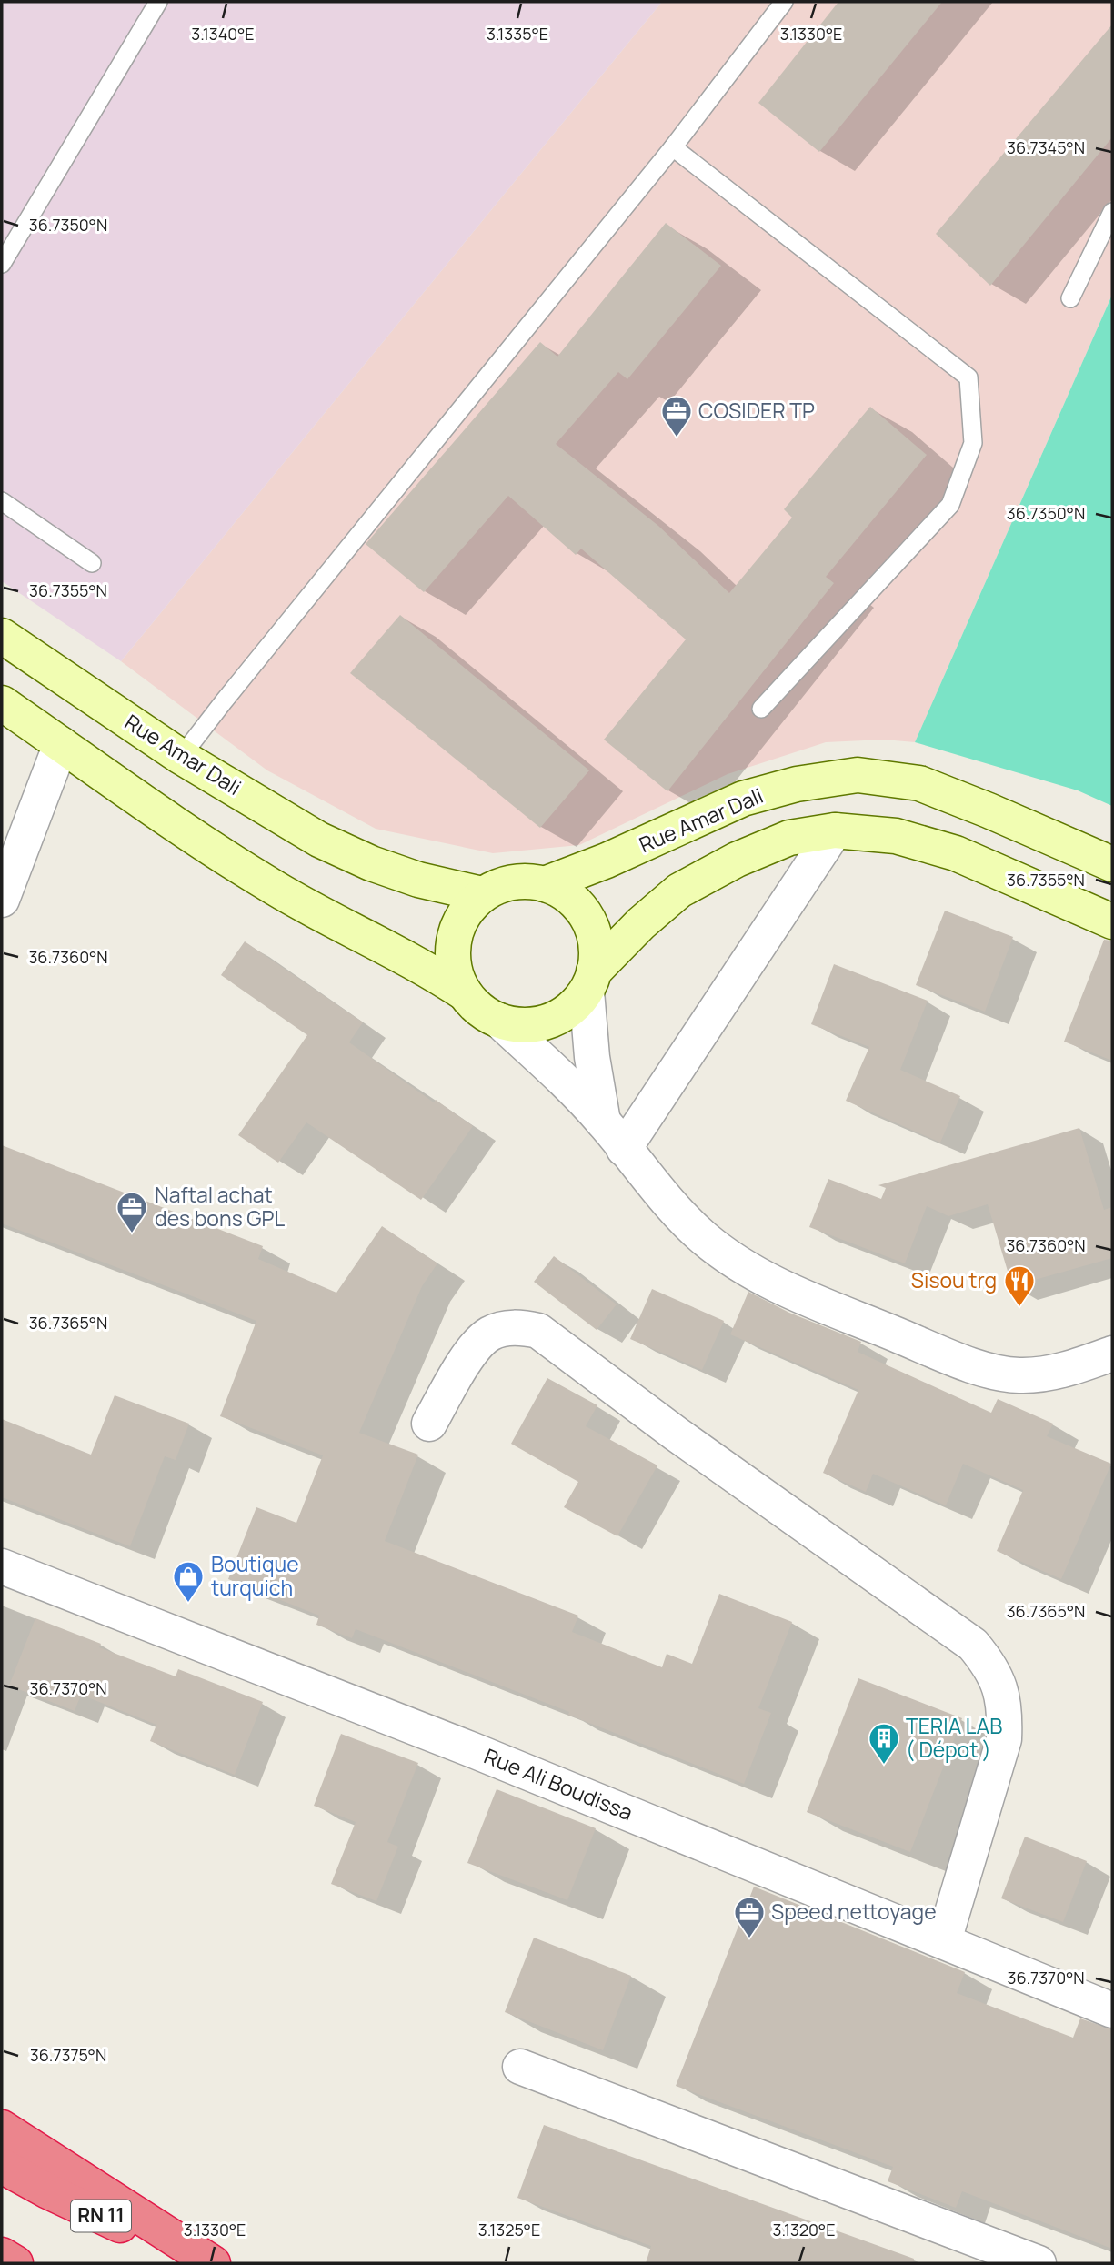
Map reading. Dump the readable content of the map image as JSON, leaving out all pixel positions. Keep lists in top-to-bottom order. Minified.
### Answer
{"streets":{"highway":["RN 11"],"street":["Rue Amar Dali","Rue Ali Boudissa"]},"places":{"office":["COSIDER TP","Naftal achat des bons GPL","Speed nettoyage"],"restaurant":["Sisou trg"],"shop":["Boutique turquich"],"building":["TERIA LAB ( Dépot )"]},"coordinates":["3.1335°E","3.1340°E","3.1330°E","36.7345°N","36.7350°N","36.7355°N","36.7360°N","36.7365°N","36.7370°N","36.7375°N","3.1325°E","3.1320°E"]}
